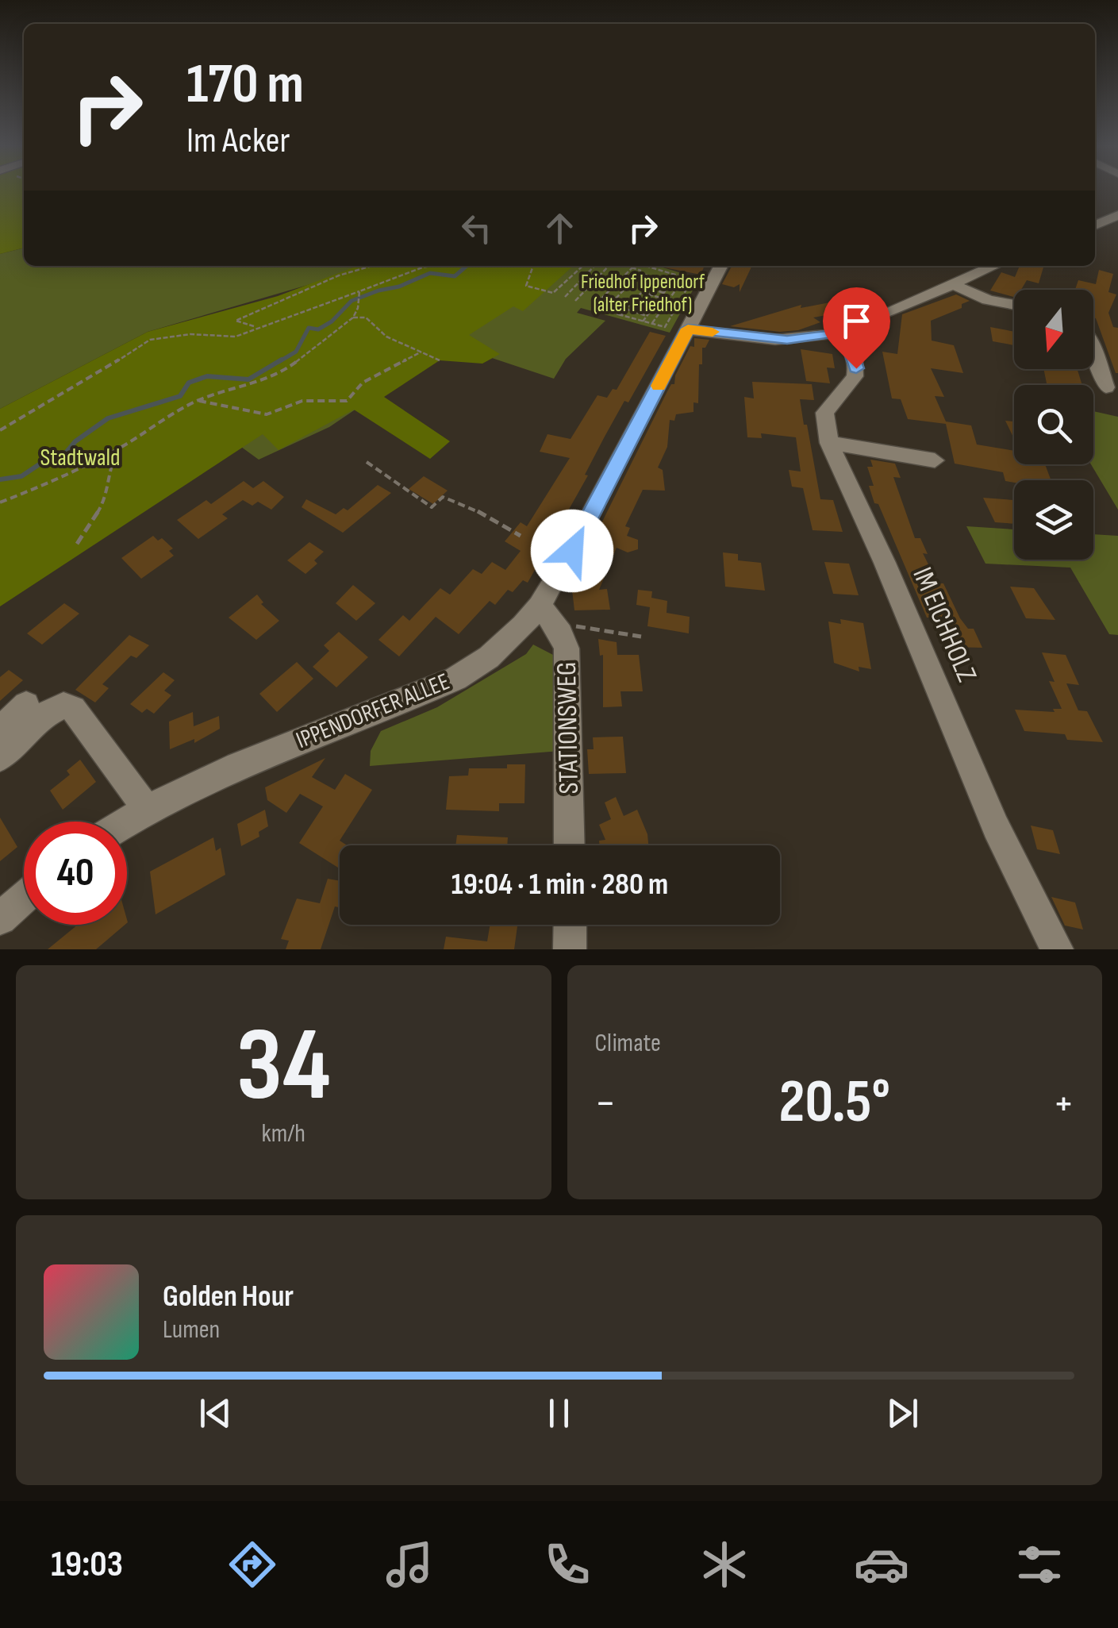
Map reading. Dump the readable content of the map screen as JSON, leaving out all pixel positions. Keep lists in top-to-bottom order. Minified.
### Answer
{"streets":{"street":["IM EICHHOLZ","IPPENDORFER ALLEE","STATIONSWEG"]},"crossings":[["IPPENDORFER ALLEE","STATIONSWEG"]],"parks":["Friedhof Ippendorf (alter Friedhof)","Stadtwald"],"north":"bottom","page":{"turn":["170 m","Im Acker"],"limit":"40","trip":"19:04 · 1 min · 280 m","tile":[["34","km/h"],"Climate"],"heat":["−","20.5°","+"],"song":["Golden Hour","Lumen"],"tabs":"19:03"}}
